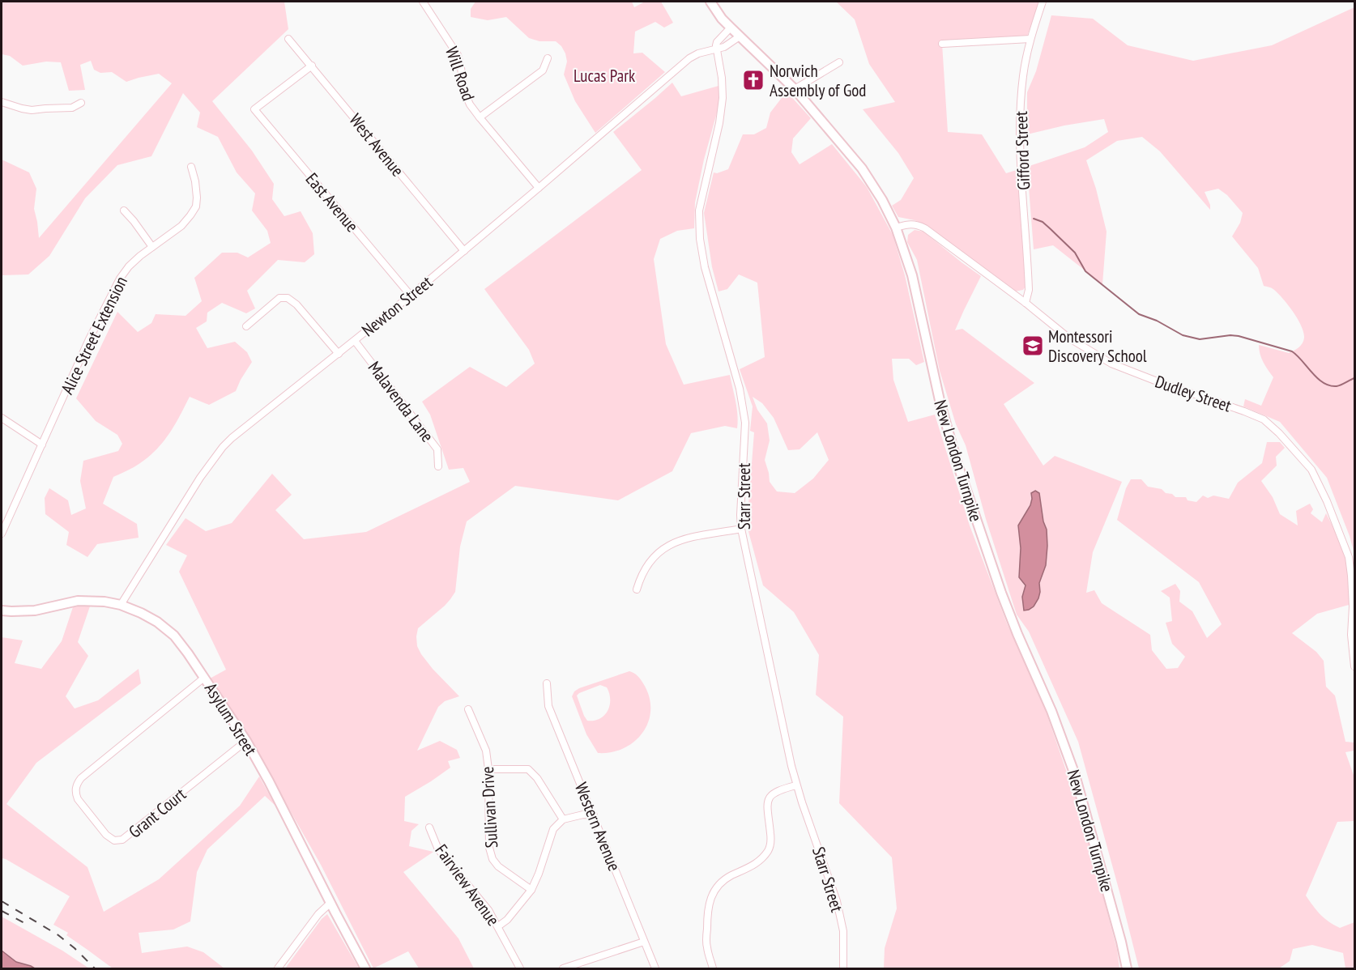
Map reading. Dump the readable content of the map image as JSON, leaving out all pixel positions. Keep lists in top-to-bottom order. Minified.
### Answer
{"streets":{"main road":["New London Turnpike","Asylum Street"],"street":["Will Road","West Avenue","Gifford Street","East Avenue","Newton Street","Alice Street Extension","Dudley Street","Malavenda Lane","Starr Street","Sullivan Drive","Grant Court","Western Avenue","Fairview Avenue"]},"crossings":[["Will Road","Newton Street"],["West Avenue","East Avenue"],["West Avenue","Newton Street"],["Gifford Street","Dudley Street"],["East Avenue","Newton Street"],["Newton Street","Malavenda Lane"],["Newton Street","Starr Street"],["Newton Street","Asylum Street"],["Dudley Street","New London Turnpike"],["Asylum Street","Grant Court"]],"parks":["Lucas Park"],"places":{"church":["Norwich Assembly of God"],"school or university":["Montessori Discovery School"]}}
